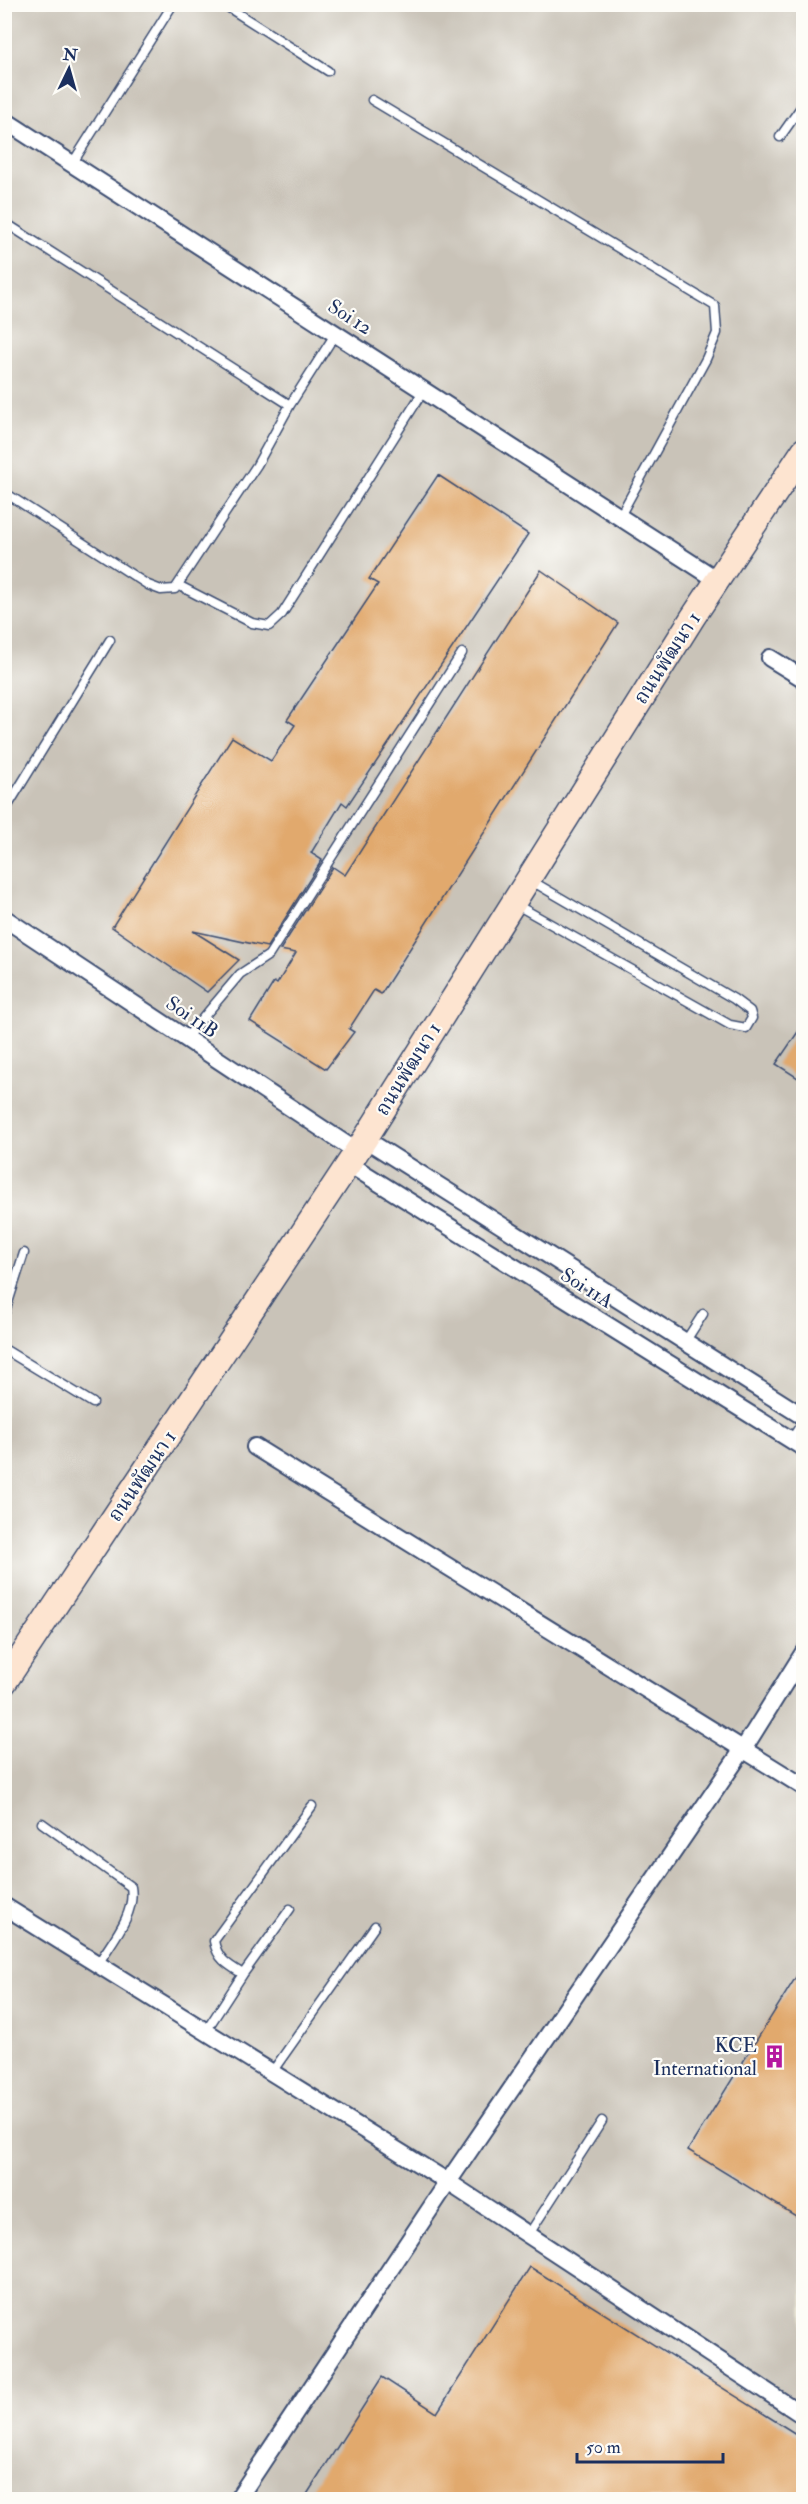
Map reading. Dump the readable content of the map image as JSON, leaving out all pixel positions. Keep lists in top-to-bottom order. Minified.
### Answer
{"streets":{"main road":["ถนนพัฒนา 1"],"street":["Soi 12","Soi 11B","Soi 11A"]},"crossings":[["Soi 12","ถนนพัฒนา 1"],["ถนนพัฒนา 1","Soi 11B"],["ถนนพัฒนา 1","Soi 11A"],["Soi 11B","Soi 11A"]],"places":{"building":["KCE International"]},"scale_bar":"50 m","north":"top"}
